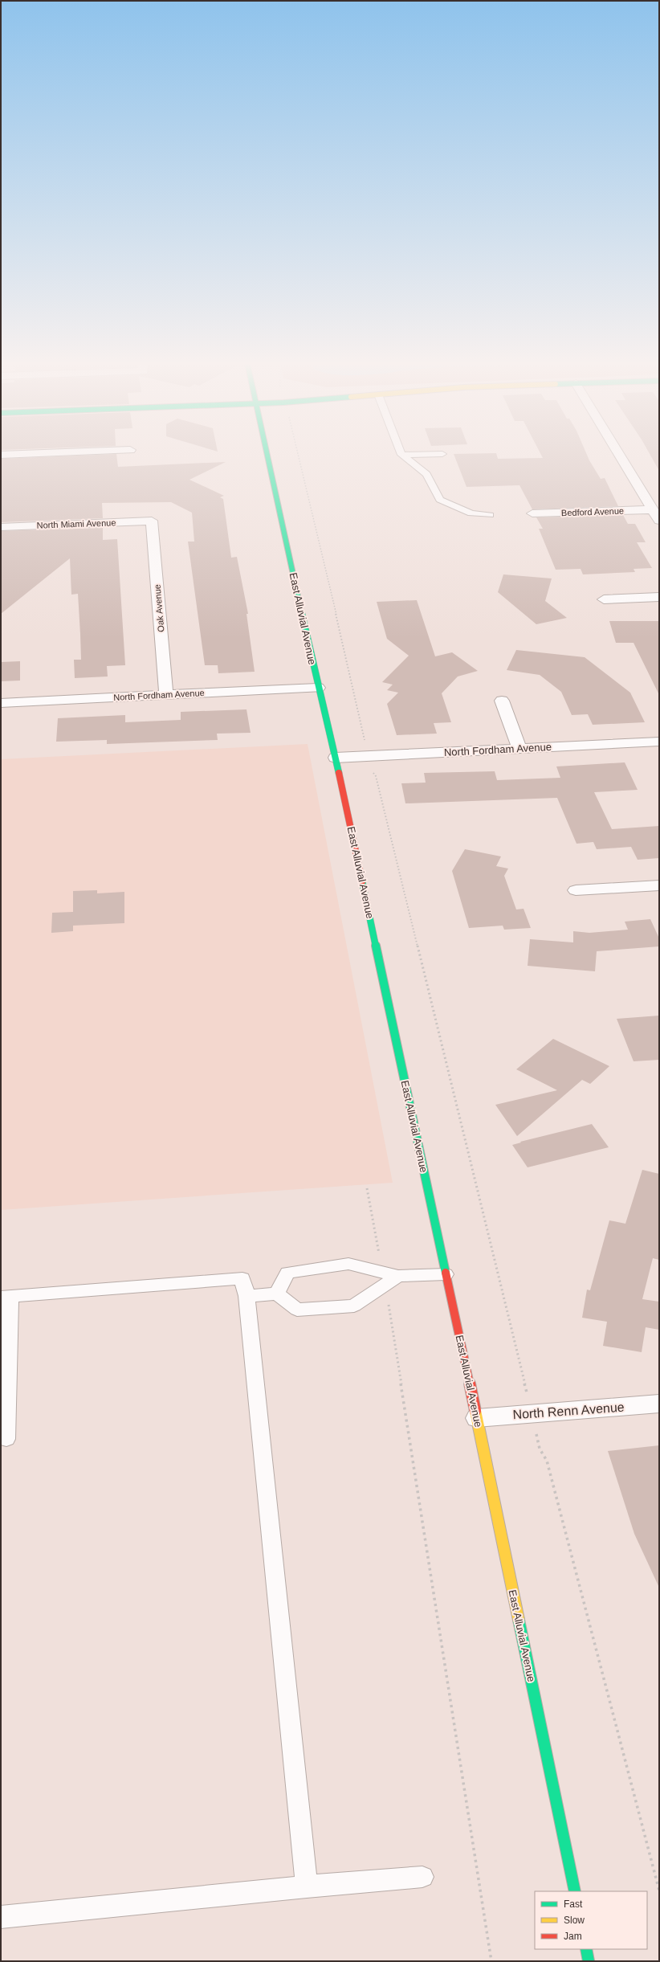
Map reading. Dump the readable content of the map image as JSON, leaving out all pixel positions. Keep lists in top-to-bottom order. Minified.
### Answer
{"streets":{"street":["Bedford Avenue","North Miami Avenue","Oak Avenue","East Alluvial Avenue","North Fordham Avenue","North Renn Avenue"]},"crossings":[["North Miami Avenue","Oak Avenue"],["Oak Avenue","North Fordham Avenue"],["East Alluvial Avenue","North Fordham Avenue"],["East Alluvial Avenue","North Renn Avenue"]],"legend":["Fast","Slow","Jam"]}
